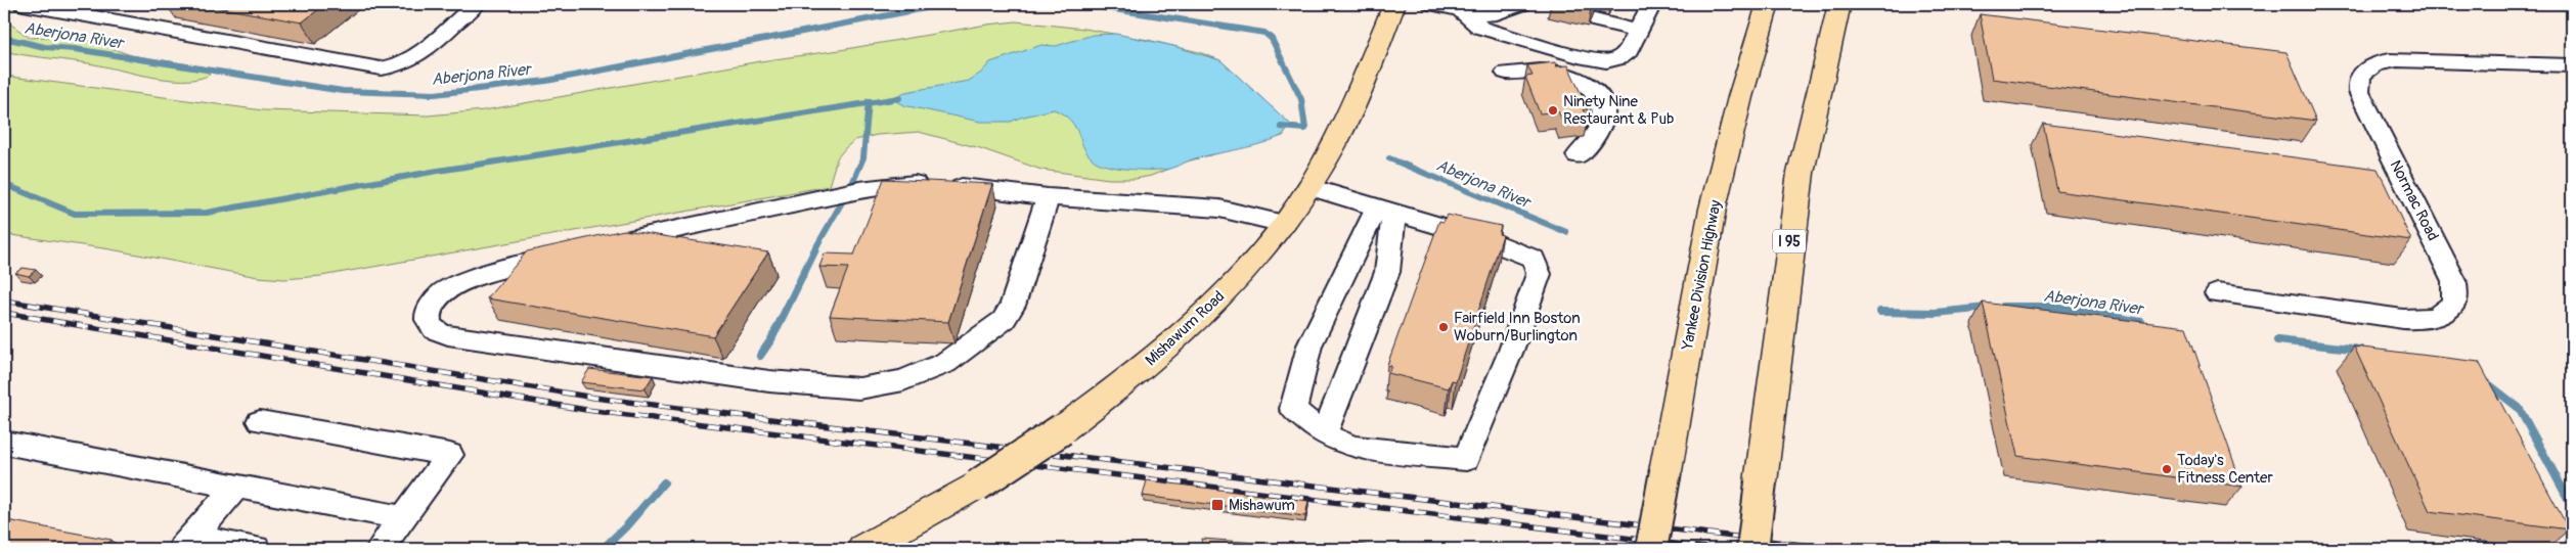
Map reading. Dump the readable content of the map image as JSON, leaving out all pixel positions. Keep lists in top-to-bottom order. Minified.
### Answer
{"streets":{"main road":["I 95","Yankee Division Highway","Mishawum Road"],"street":["Normac Road"]},"water":["Aberjona River"],"places":{"other":["Ninety Nine Restaurant & Pub","Fairfield Inn Boston Woburn/Burlington","Today's Fitness Center"],"transit":["Mishawum"]}}
